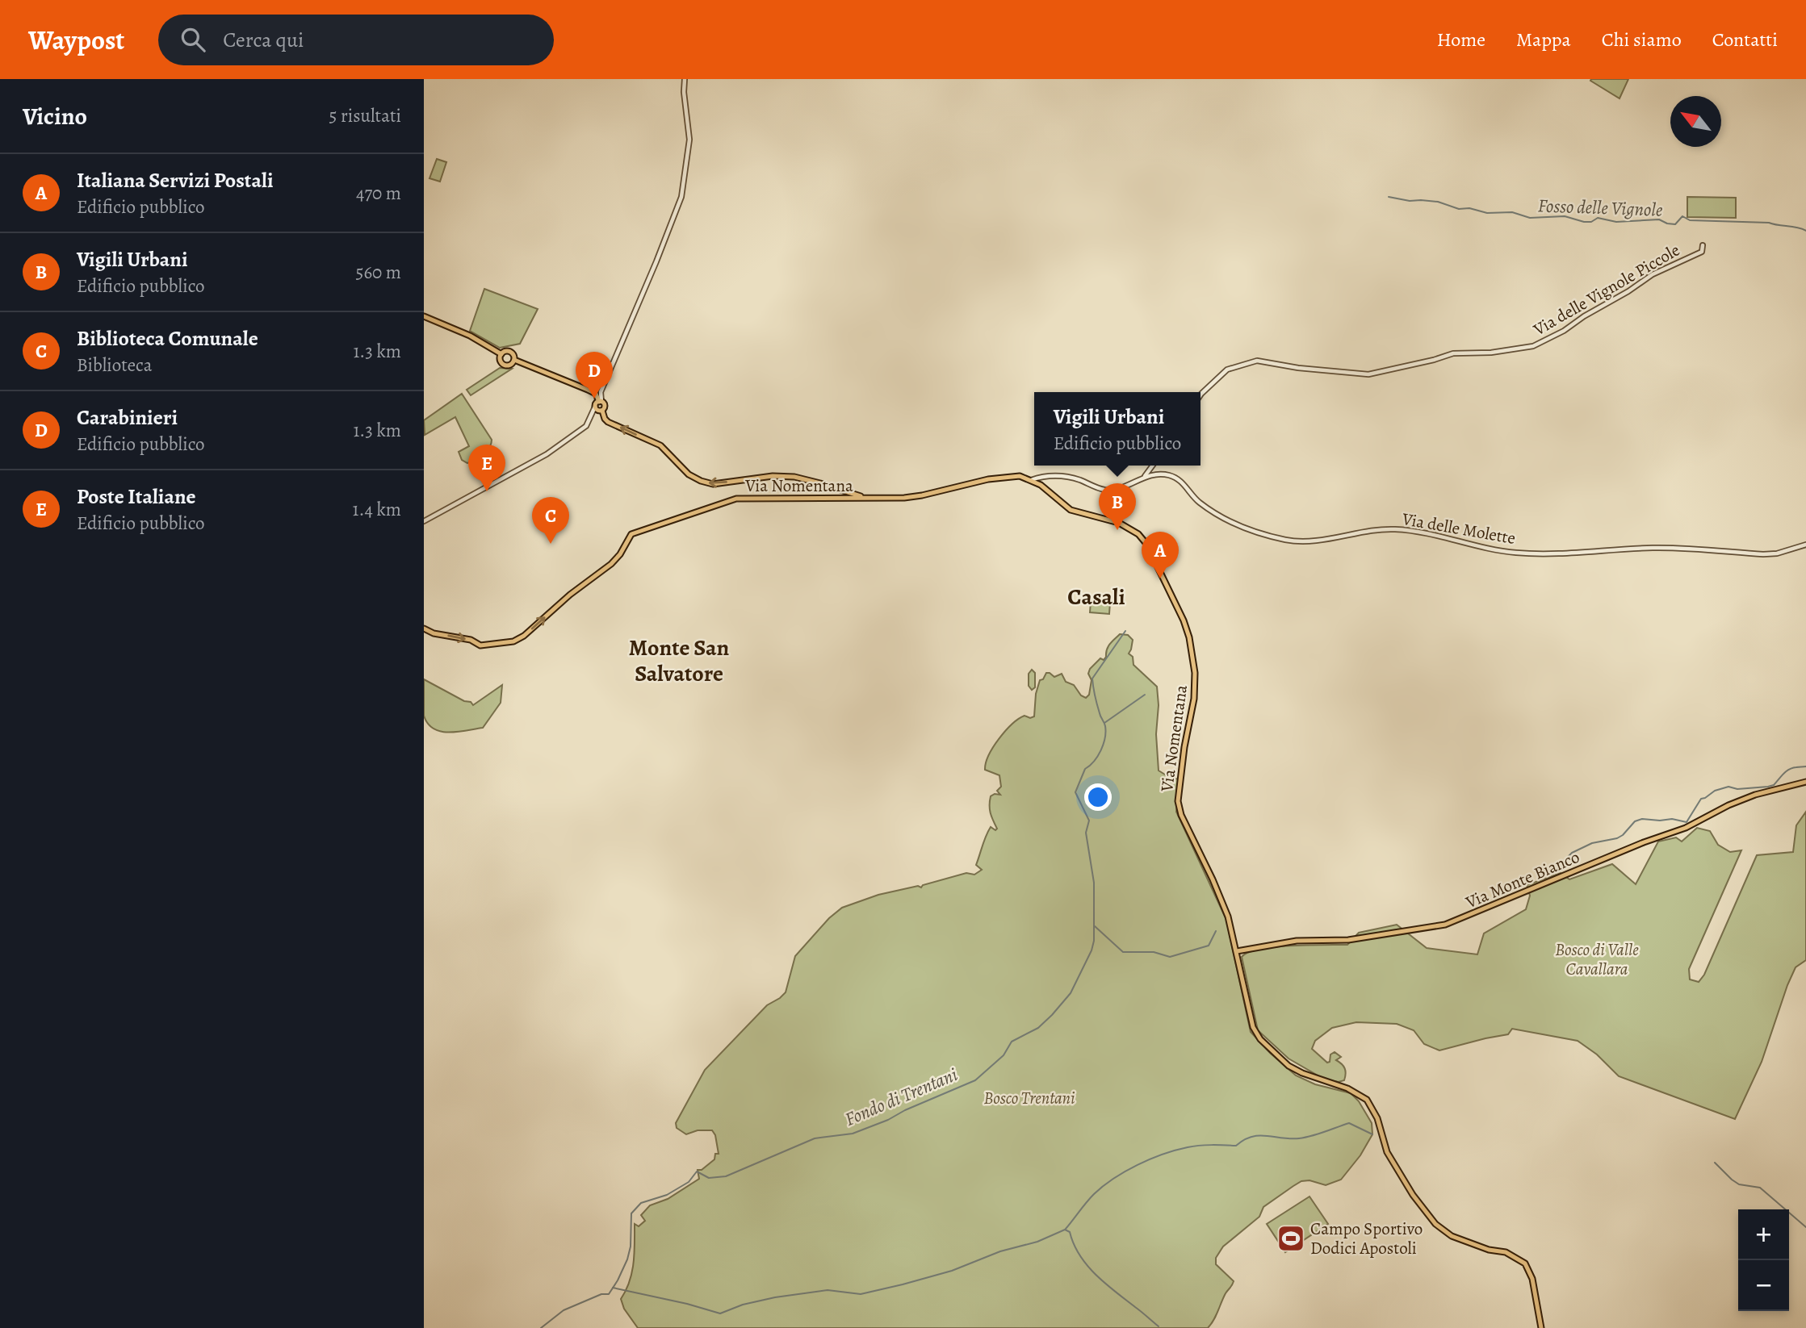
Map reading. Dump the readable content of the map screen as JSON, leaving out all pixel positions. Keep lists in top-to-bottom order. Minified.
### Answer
{"streets":{"main road":["Via Nomentana","Via Monte Bianco"],"street":["Via delle Vignole Piccole","Via delle Molette"]},"crossings":[["Via Nomentana","Via delle Molette"],["Via Nomentana","Via Monte Bianco"]],"districts":["Casali","Monte San Salvatore"],"water":["Fosso delle Vignole","Fondo di Trentani"],"parks":["Bosco di Valle Cavallara","Bosco Trentani"],"places":{"sports":["Campo Sportivo Dodici Apostoli"]},"north":"top left","page":{"header":"Waypost","search":"Cerca qui","nav":["Home","Mappa","Chi siamo","Contatti"],"heading":["Vicino","5 risultati"],"list":[{"mark":"A","name":"Italiana Servizi Postali","note":"Edificio pubblico","value":"470 m"},{"mark":"B","name":"Vigili Urbani","note":"Edificio pubblico","value":"560 m"},{"mark":"C","name":"Biblioteca Comunale","note":"Biblioteca","value":"1.3 km"},{"mark":"D","name":"Carabinieri","note":"Edificio pubblico","value":"1.3 km"},{"mark":"E","name":"Poste Italiane","note":"Edificio pubblico","value":"1.4 km"}],"pins":["D","E","B","C","A"],"popup":["Vigili Urbani","Edificio pubblico"],"map_buttons":["+","−"]}}
